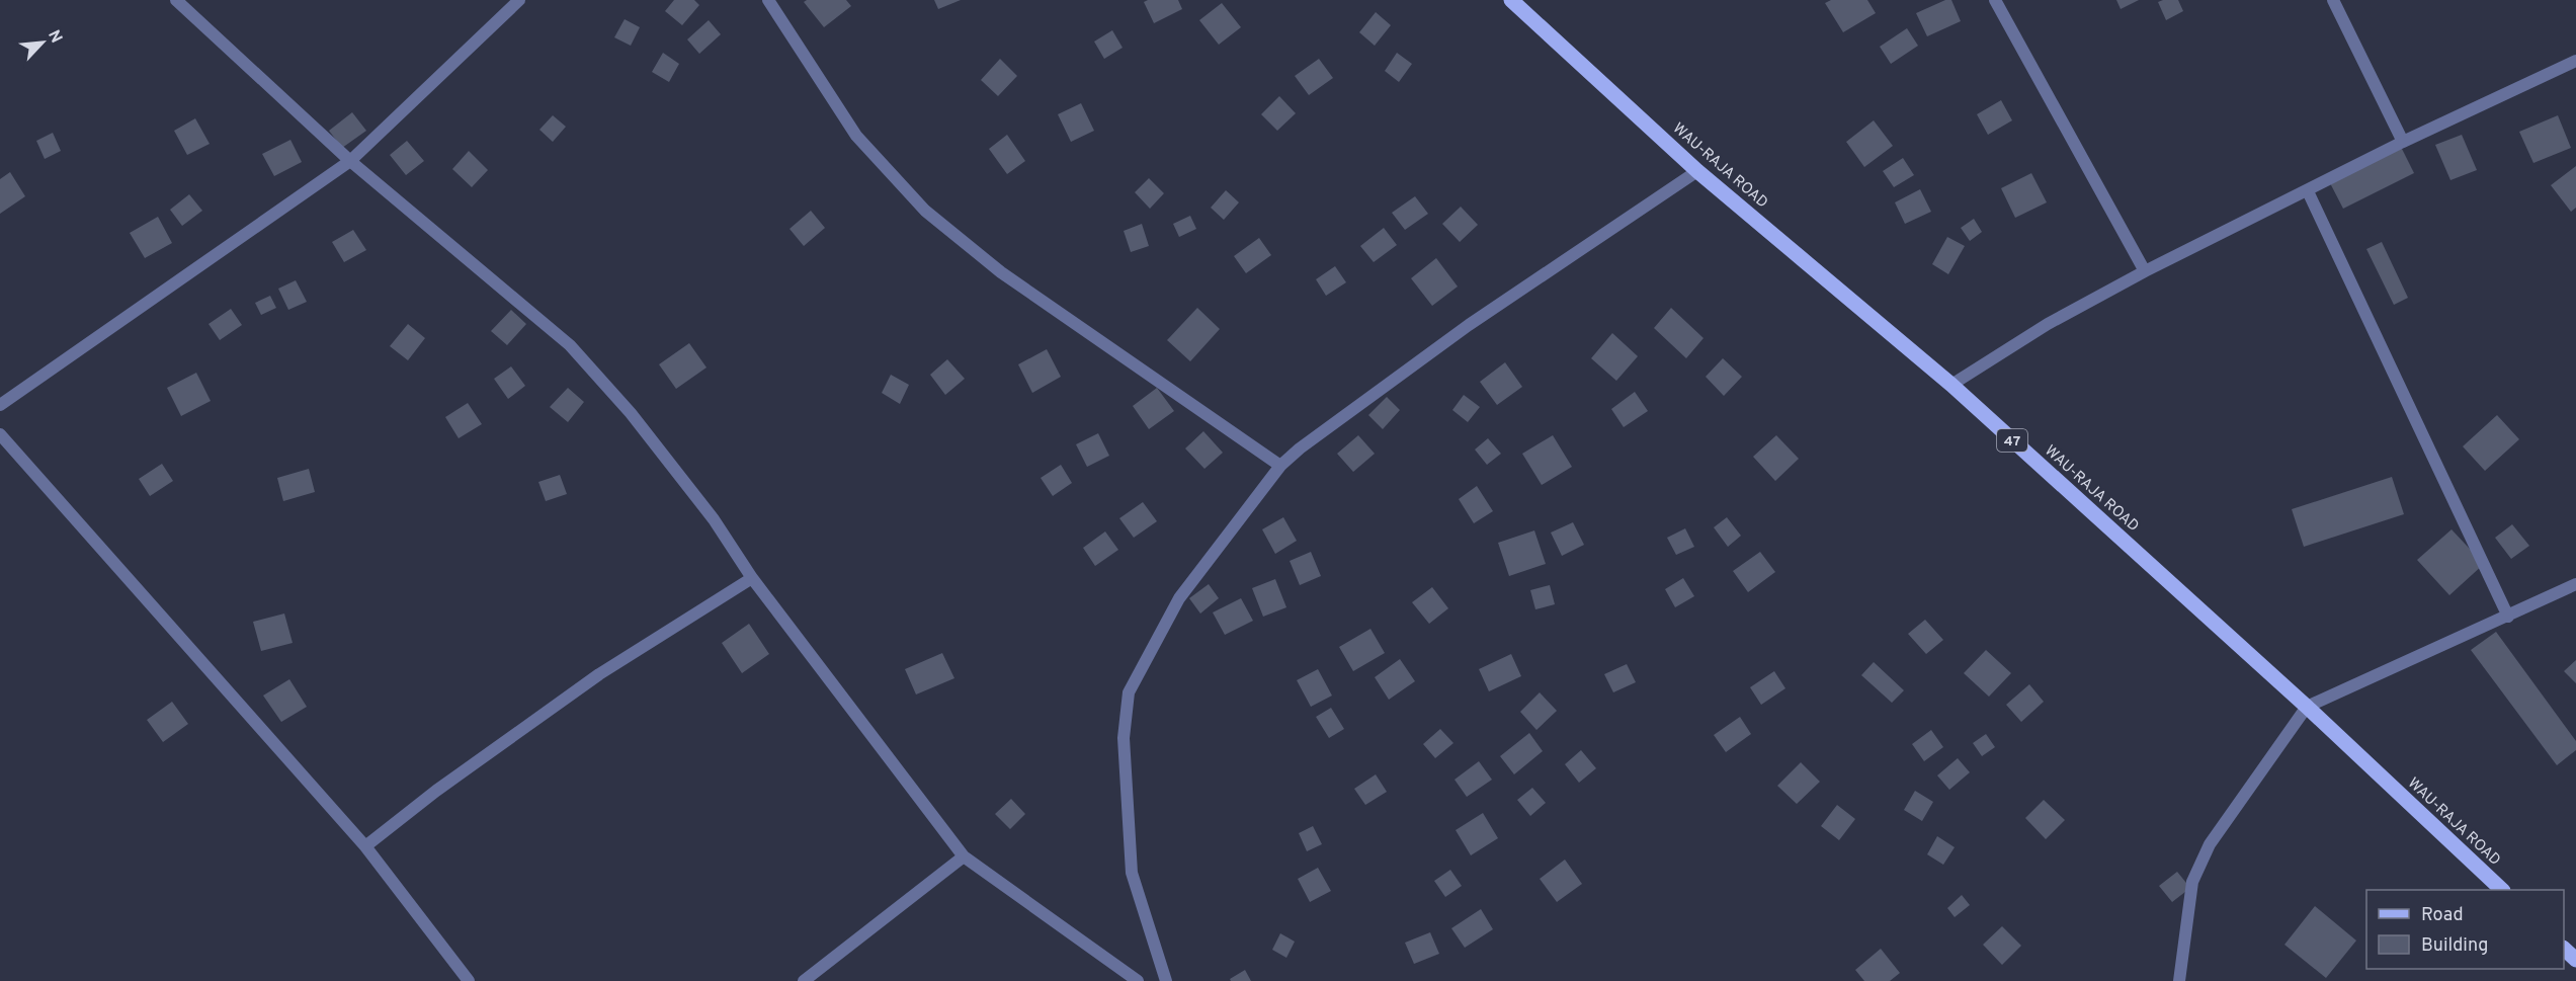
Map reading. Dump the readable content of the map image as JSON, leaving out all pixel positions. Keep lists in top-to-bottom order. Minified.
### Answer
{"streets":{"main road":["WAU-RAJA ROAD","47"]},"legend":["Road","Building"],"north":"top right"}
